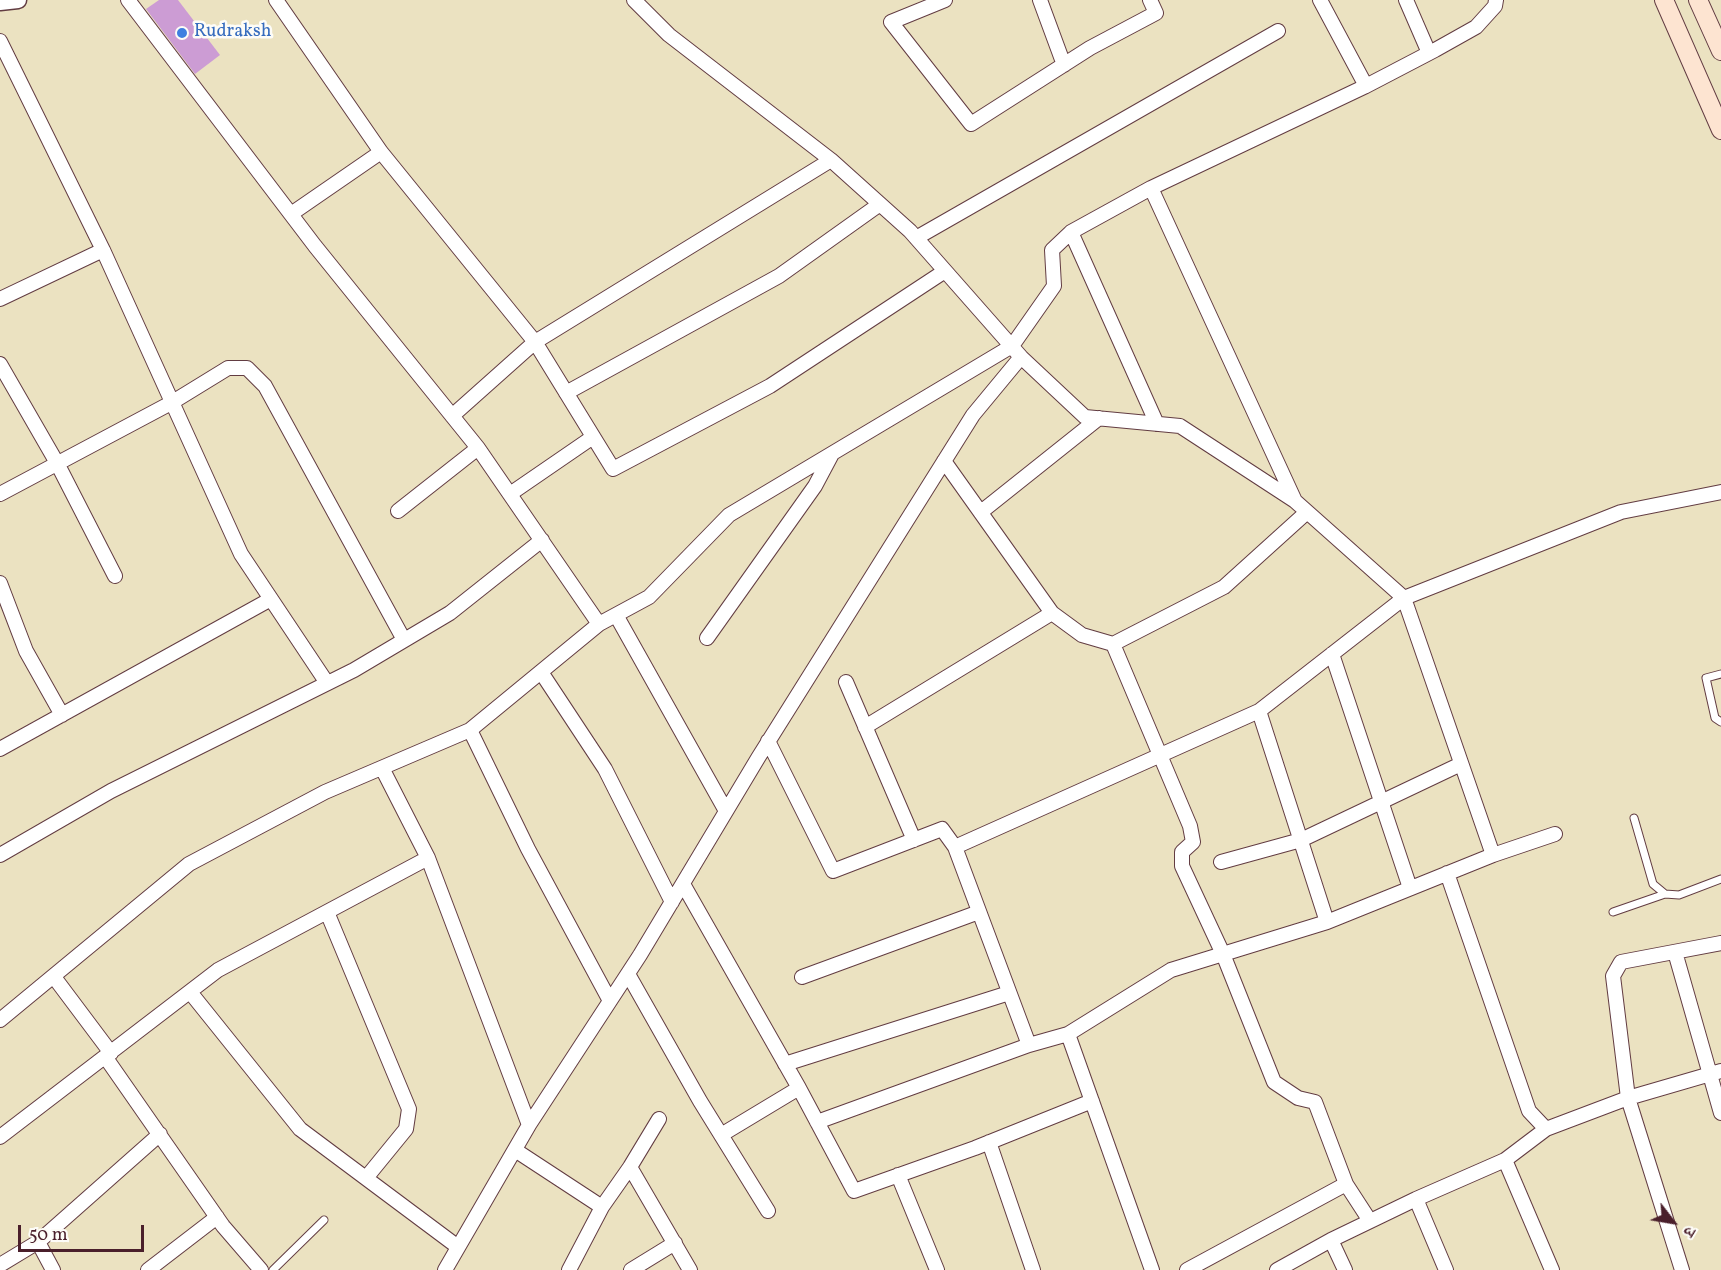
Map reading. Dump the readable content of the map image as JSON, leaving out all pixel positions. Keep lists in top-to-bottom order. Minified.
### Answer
{"places":["Rudraksh"],"scale_bar":"50 m","north":"bottom right"}
